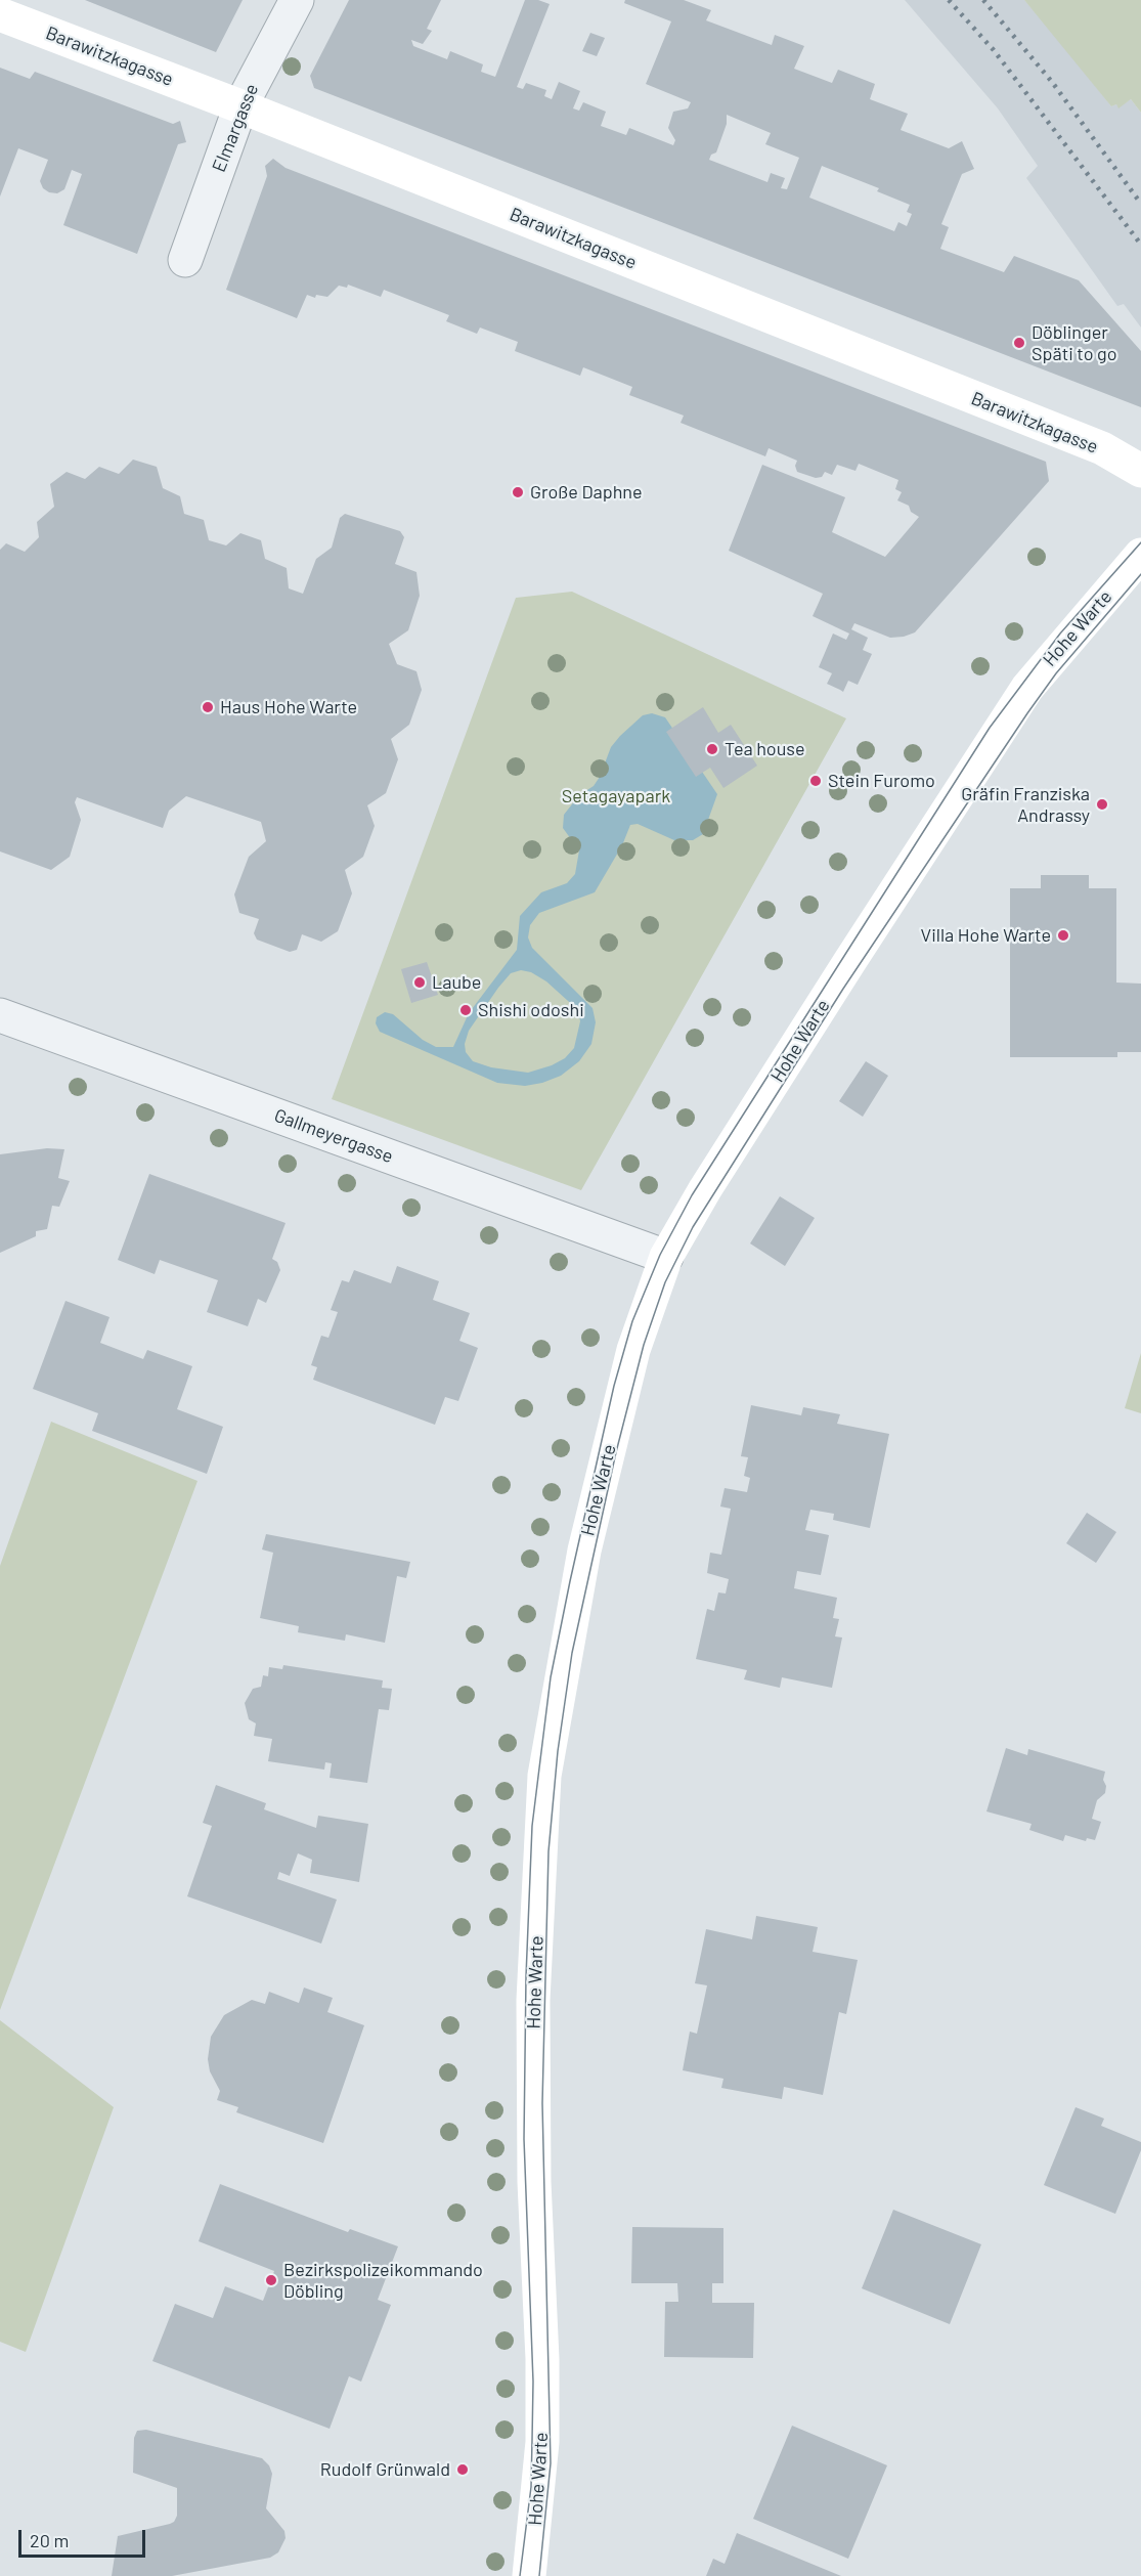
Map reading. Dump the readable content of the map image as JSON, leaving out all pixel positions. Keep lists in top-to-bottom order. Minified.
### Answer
{"streets":{"street":["Barawitzkagasse","Elmargasse","Hohe Warte","Gallmeyergasse"]},"crossings":[["Barawitzkagasse","Elmargasse"],["Hohe Warte","Gallmeyergasse"]],"parks":["Setagayapark"],"places":["Döblinger Späti to go","Große Daphne","Haus Hohe Warte","Tea house","Stein Furomo","Gräfin Franziska Andrassy","Villa Hohe Warte","Laube","Shishi odoshi","Bezirkspolizeikommando Döbling","Rudolf Grünwald"],"scale_bar":"20 m"}
